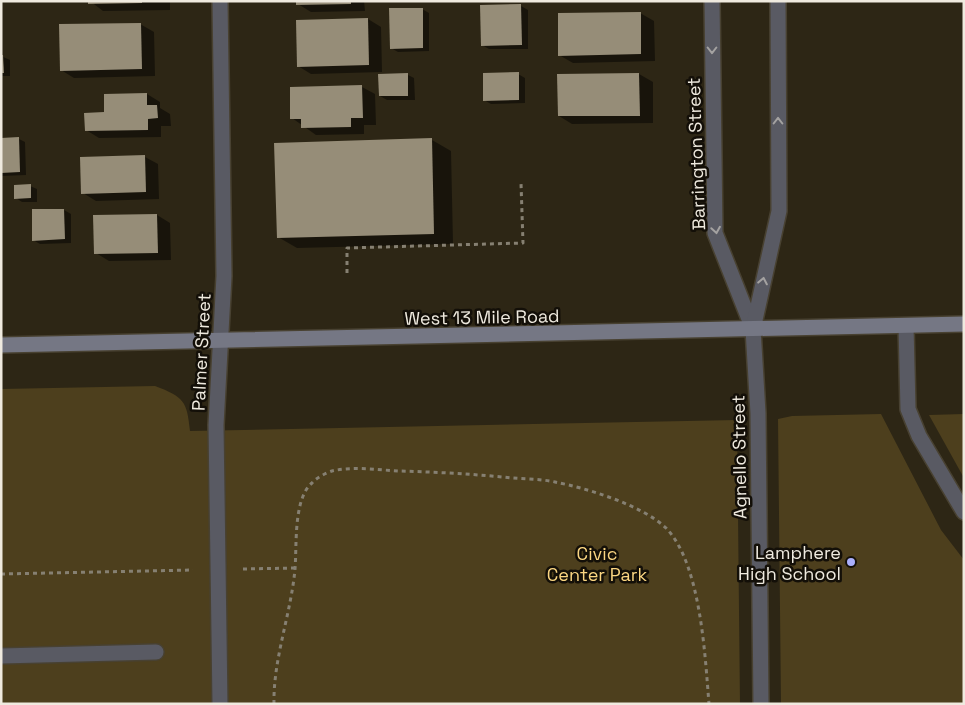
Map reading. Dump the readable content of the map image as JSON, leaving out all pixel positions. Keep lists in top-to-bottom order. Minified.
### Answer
{"streets":{"main road":["West 13 Mile Road"],"street":["Barrington Street","Palmer Street","Agnello Street"]},"crossings":[["Barrington Street","West 13 Mile Road"],["Barrington Street","Agnello Street"],["West 13 Mile Road","Palmer Street"],["West 13 Mile Road","Agnello Street"]],"parks":["Civic Center Park"],"places":["Lamphere High School"]}
